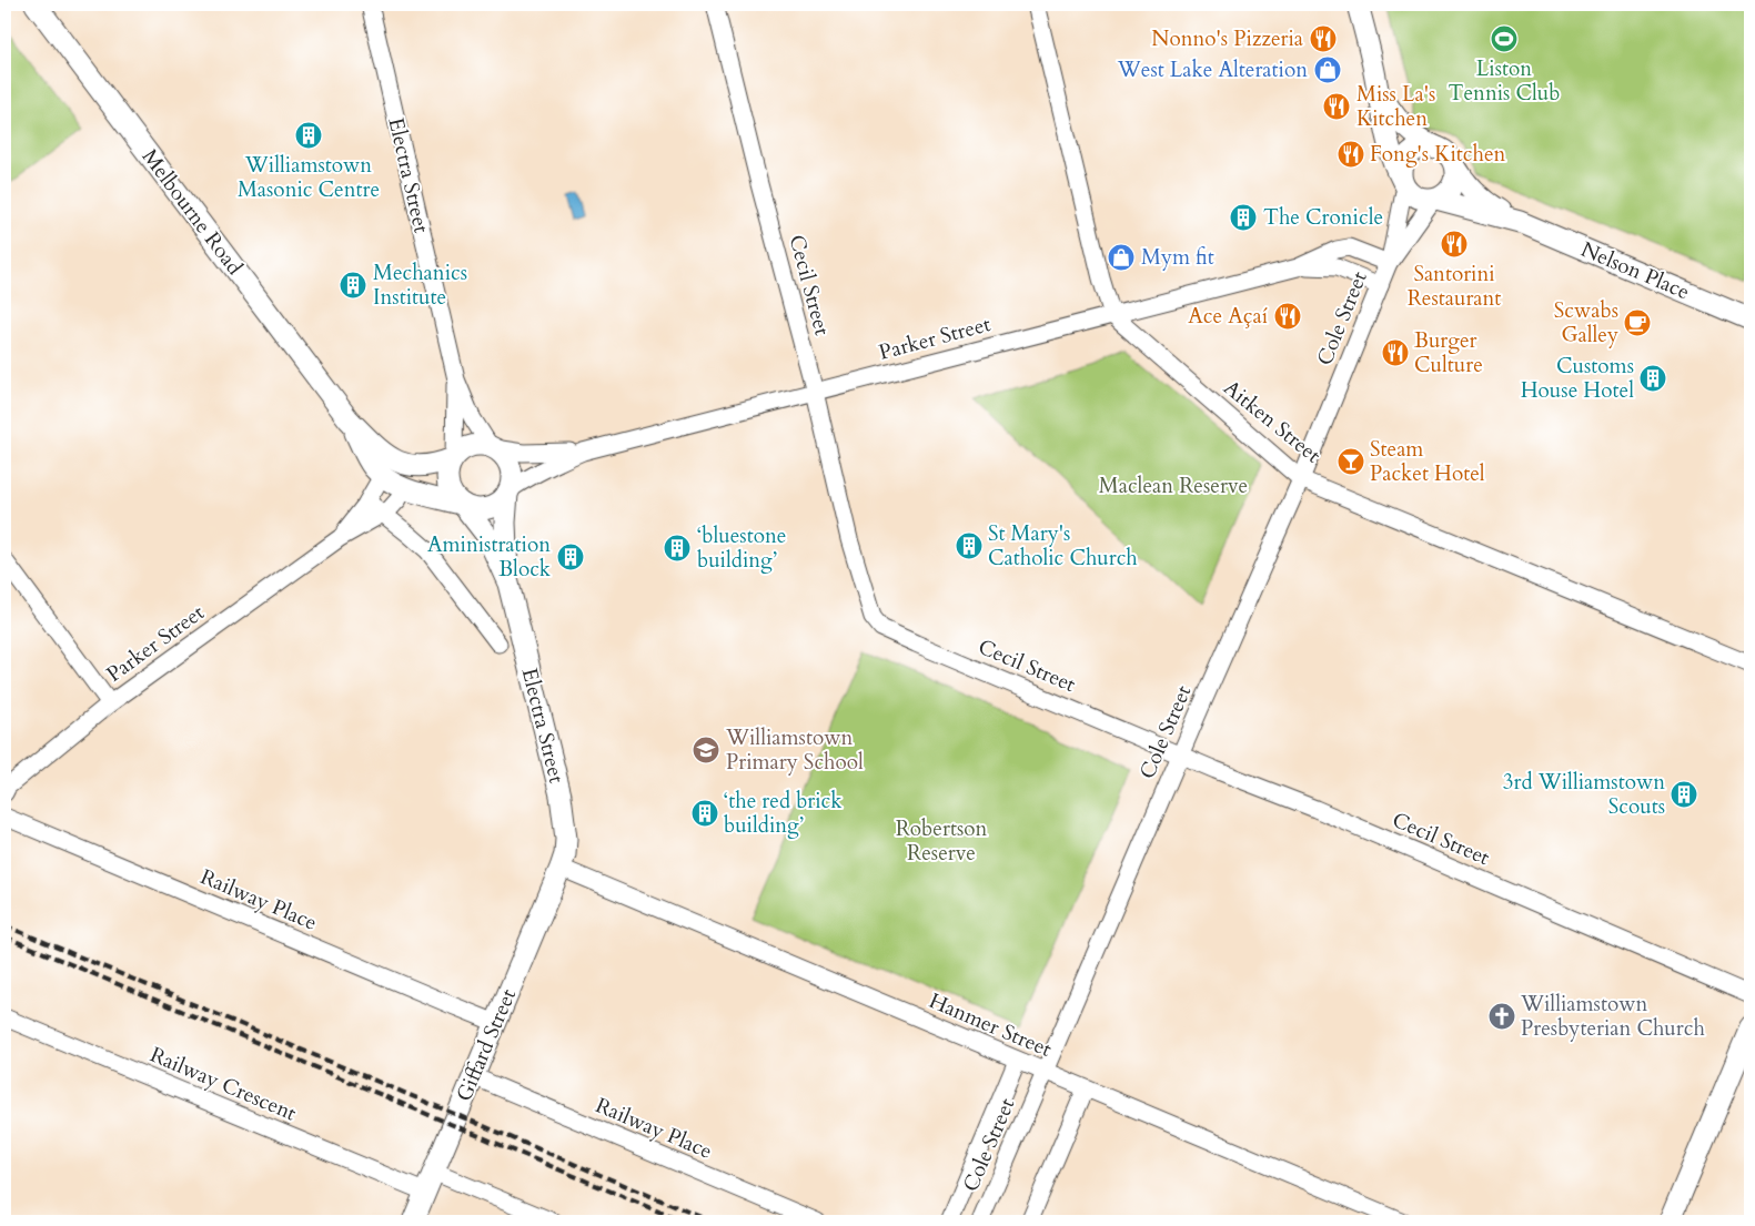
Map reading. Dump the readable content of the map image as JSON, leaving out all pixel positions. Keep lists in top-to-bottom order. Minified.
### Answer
{"streets":{"street":["Electra Street","Melbourne Road","Nelson Place","Cecil Street","Cole Street","Parker Street","Aitken Street","Railway Place","Hanmer Street","Giffard Street","Railway Crescent"]},"crossings":[["Electra Street","Melbourne Road"],["Electra Street","Parker Street"],["Electra Street","Hanmer Street"],["Electra Street","Giffard Street"],["Melbourne Road","Parker Street"],["Nelson Place","Cole Street"],["Cecil Street","Cole Street"],["Cecil Street","Parker Street"],["Cole Street","Parker Street"],["Cole Street","Aitken Street"],["Cole Street","Hanmer Street"],["Parker Street","Aitken Street"],["Railway Place","Giffard Street"],["Hanmer Street","Giffard Street"],["Giffard Street","Railway Crescent"]],"parks":["Maclean Reserve","Robertson Reserve"],"places":{"restaurant":["Nonno's Pizzeria","Miss La's Kitchen","Fong's Kitchen","Santorini Restaurant","Ace Açaí","Burger Culture"],"sports":["Liston Tennis Club"],"shop":["West Lake Alteration","Mym fit"],"building":["Williamstown Masonic Centre","The Cronicle","Mechanics Institute","Customs House Hotel","St Mary's Catholic Church","‘bluestone building’","Aministration Block","3rd Williamstown Scouts","‘the red brick building’"],"cafe":["Scwabs Galley"],"bar":["Steam Packet Hotel"],"school or university":["Williamstown Primary School"],"church":["Williamstown Presbyterian Church"]}}
